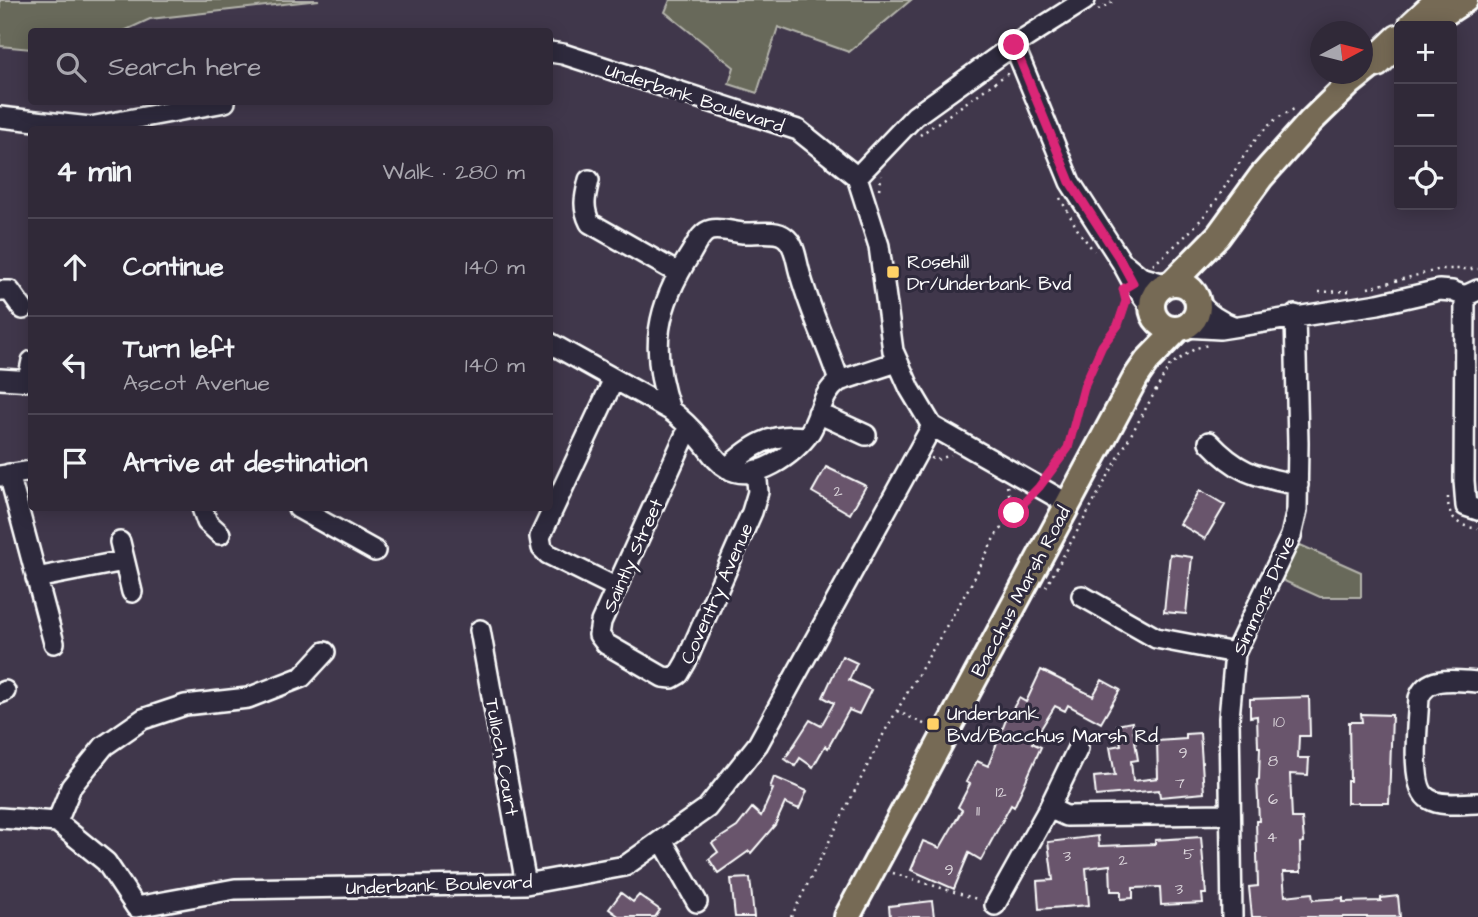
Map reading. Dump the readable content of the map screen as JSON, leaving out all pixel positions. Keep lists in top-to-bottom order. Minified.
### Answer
{"streets":{"main road":["Bacchus Marsh Road"],"street":["Underbank Boulevard","Saintly Street","Coventry Avenue","Simmons Drive","Tulloch Court"]},"crossings":[["Underbank Boulevard","Tulloch Court"],["Saintly Street","Coventry Avenue"]],"places":{"transit":["Rosehill Dr/Underbank Bvd","Underbank Bvd/Bacchus Marsh Rd"]},"house_numbers":["2","10","9","8","7","12","6","11","4","5","3","2","9","3"],"north":"right","page":{"map_buttons":["+","−"],"search":"Search here","heading":["4 min","Walk · 280 m"],"list":[["Continue","140 m"],["Turn left","Ascot Avenue","140 m"],"Arrive at destination"]}}
